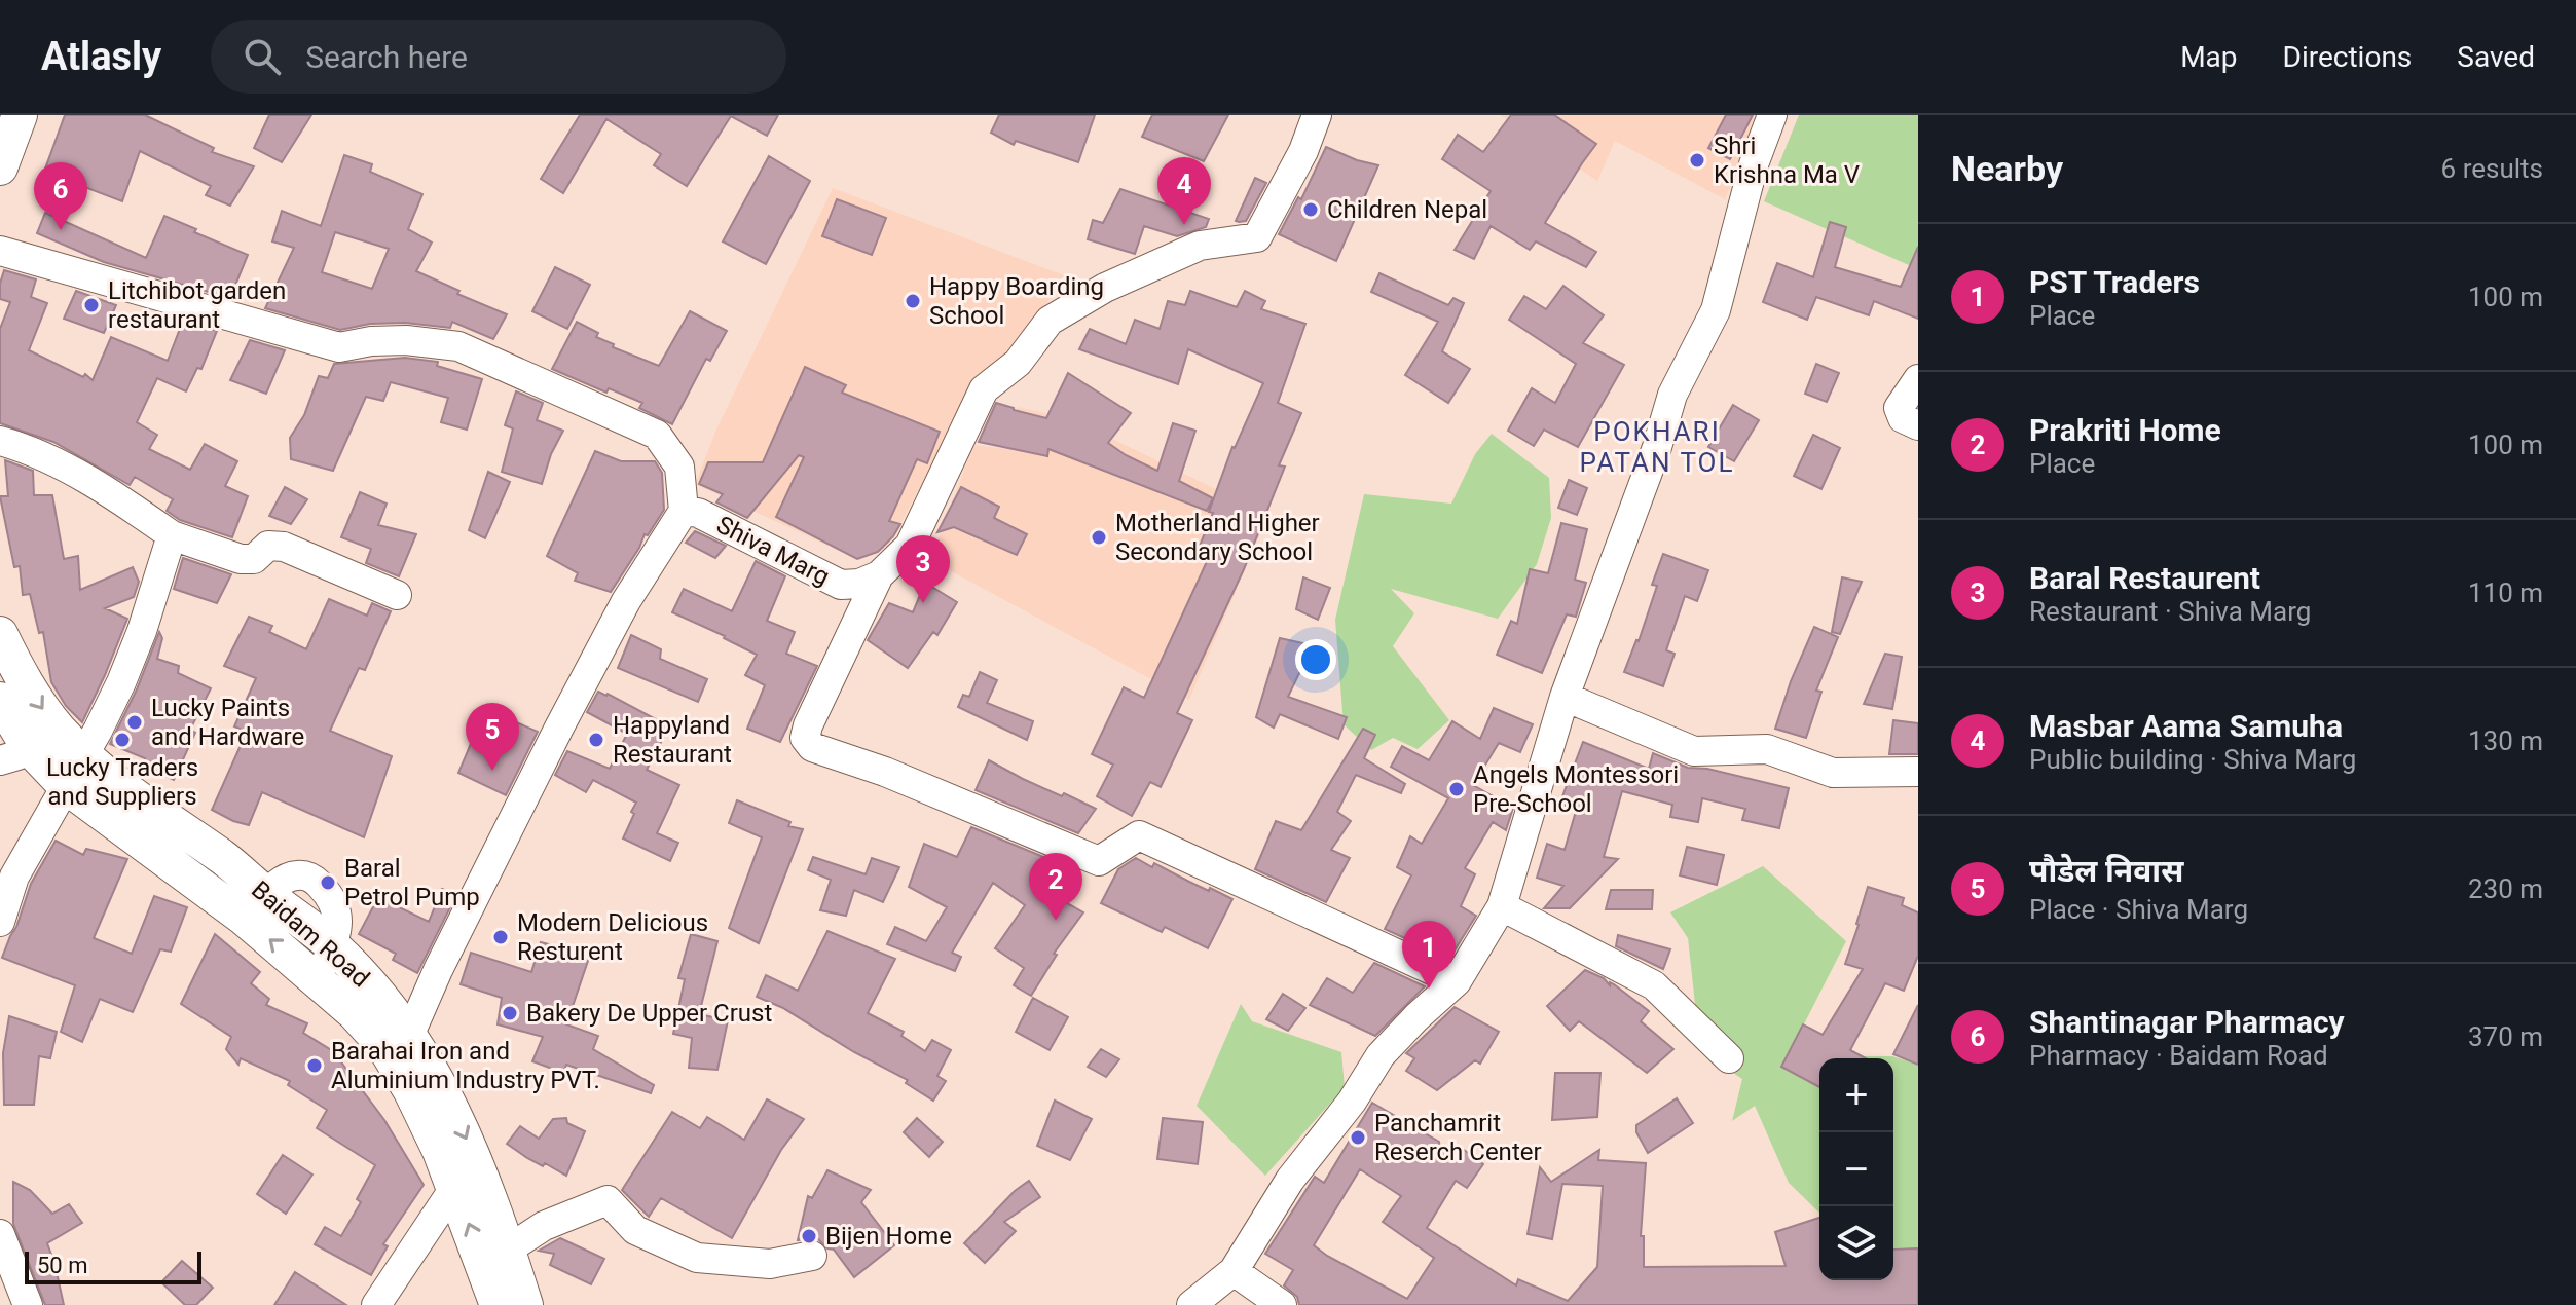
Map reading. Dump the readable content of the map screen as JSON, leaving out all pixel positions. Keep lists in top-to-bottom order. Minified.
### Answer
{"streets":{"main road":["Baidam Road"],"street":["Shiva Marg"]},"crossings":[["Shiva Marg","Baidam Road"]],"districts":["POKHARI PATAN TOL"],"places":["Shri Krishna Ma V","Children Nepal","Happy Boarding School","Litchibot garden restaurant","Motherland Higher Secondary School","Lucky Paints and Hardware","Lucky Traders and Suppliers","Happyland Restaurant","Angels Montessori Pre-School","Baral Petrol Pump","Modern Delicious Resturent","Bakery De Upper Crust","Barahai Iron and Aluminium Industry PVT.","Panchamrit Reserch Center","Bijen Home"],"scale_bar":"50 m","page":{"header":"Atlasly","search":"Search here","nav":["Map","Directions","Saved"],"heading":["Nearby","6 results"],"pins":["4","6","3","5","2","1"],"list":[{"mark":"1","name":"PST Traders","note":"Place","value":"100 m"},{"mark":"2","name":"Prakriti Home","note":"Place","value":"100 m"},{"mark":"3","name":"Baral Restaurent","note":"Restaurant · Shiva Marg","value":"110 m"},{"mark":"4","name":"Masbar Aama Samuha","note":"Public building · Shiva Marg","value":"130 m"},{"mark":"5","name":"पौडेल निवास","note":"Place · Shiva Marg","value":"230 m"},{"mark":"6","name":"Shantinagar Pharmacy","note":"Pharmacy · Baidam Road","value":"370 m"}],"map_buttons":["+","−"],"scale":"50 m"}}
